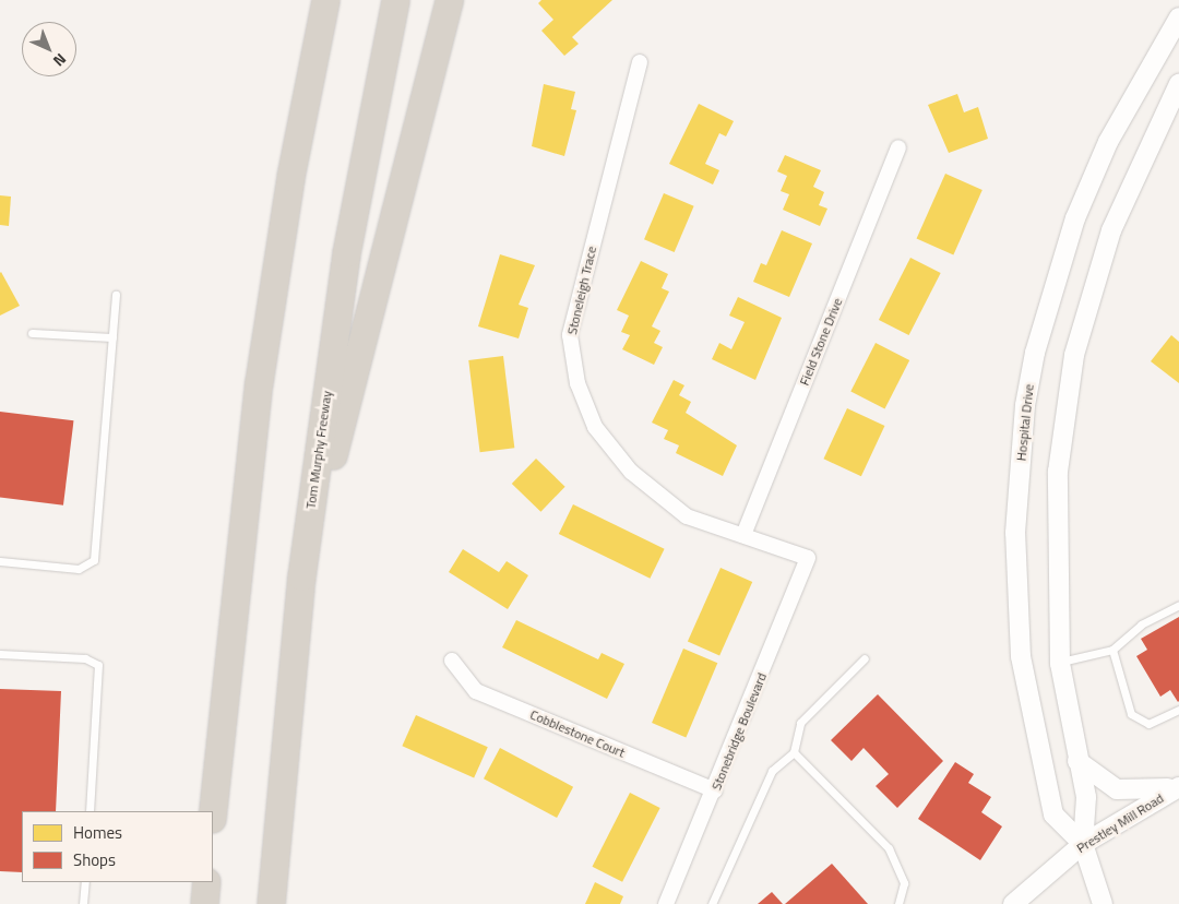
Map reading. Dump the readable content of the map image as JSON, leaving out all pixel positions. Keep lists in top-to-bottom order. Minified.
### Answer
{"streets":{"highway":["Tom Murphy Freeway"],"street":["Stoneleigh Trace","Field Stone Drive","Hospital Drive","Stonebridge Boulevard","Cobblestone Court","Prestley Mill Road"]},"crossings":[["Stoneleigh Trace","Field Stone Drive"],["Stoneleigh Trace","Stonebridge Boulevard"],["Hospital Drive","Prestley Mill Road"],["Stonebridge Boulevard","Cobblestone Court"]],"legend":["Homes","Shops"],"north":"bottom right"}
